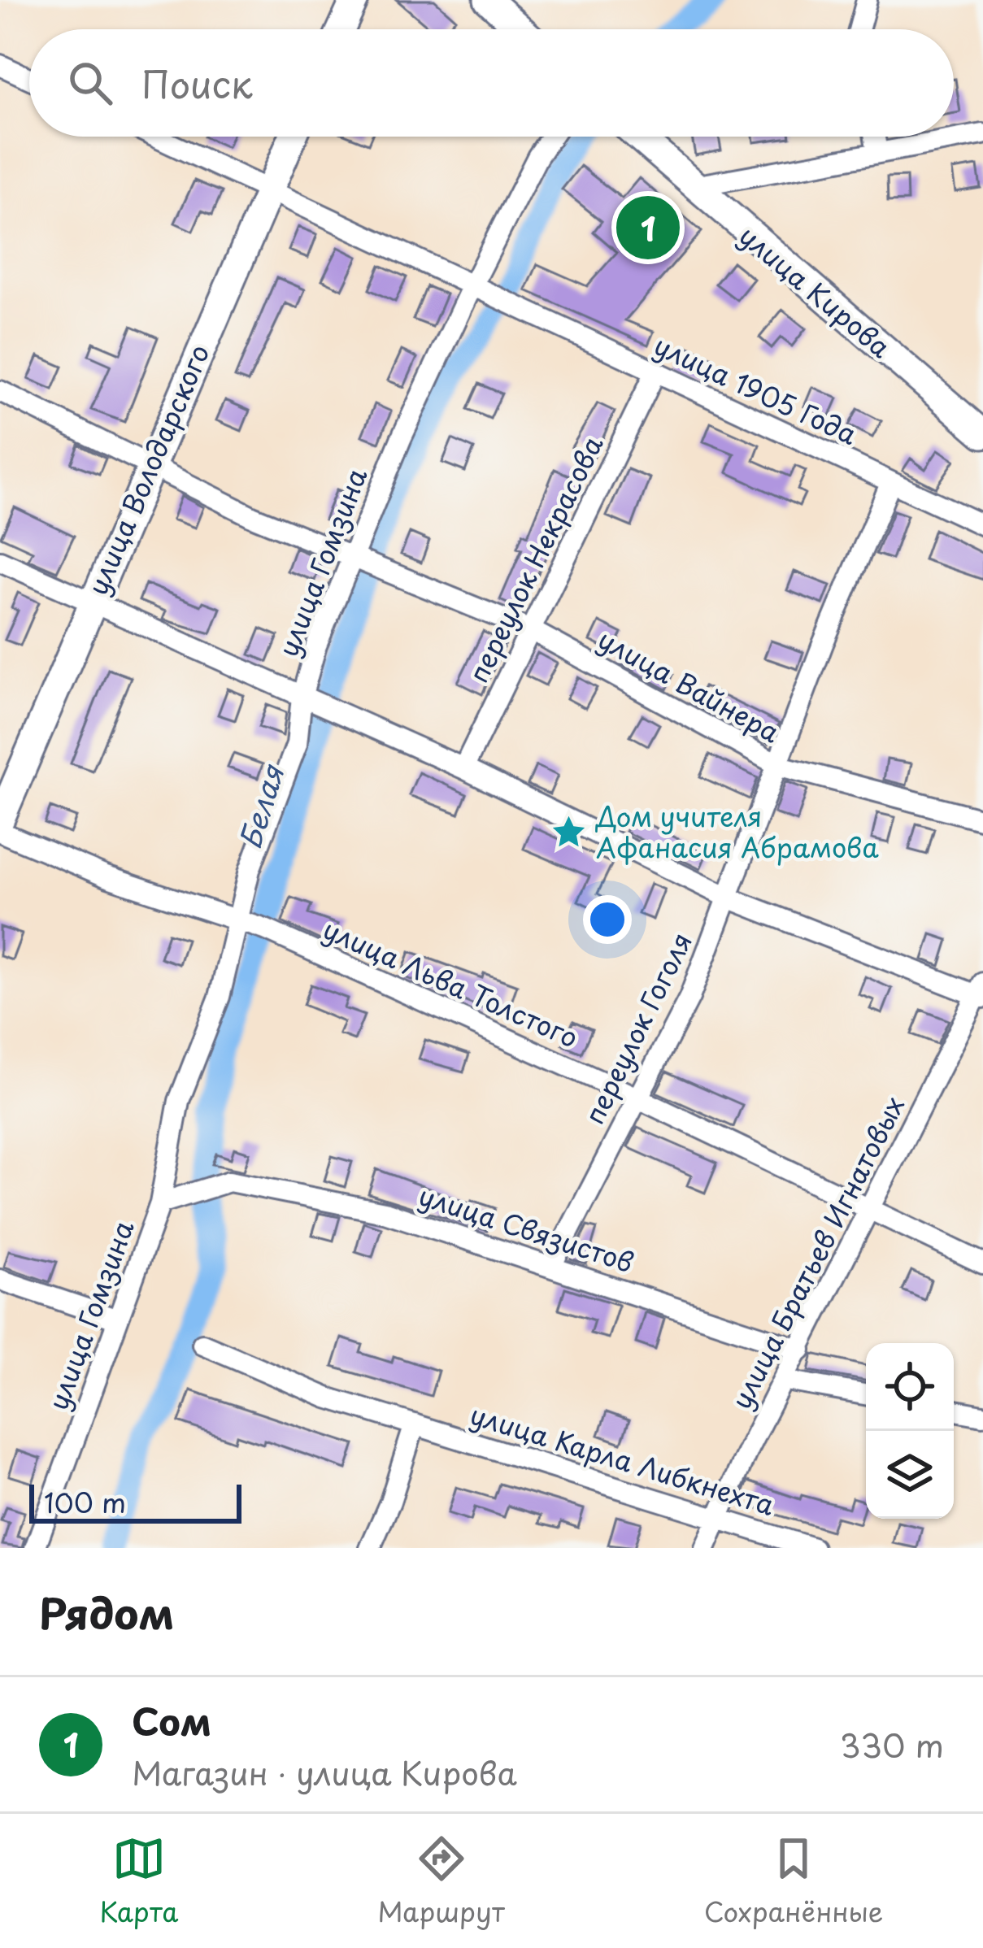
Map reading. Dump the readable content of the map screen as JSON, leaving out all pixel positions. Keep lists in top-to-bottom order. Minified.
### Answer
{"streets":{"main road":["улица Кирова","улица Володарского"],"street":["улица 1905 Года","переулок Некрасова","улица Гомзина","улица Вайнера","улица Льва Толстого","переулок Гоголя","улица Связистов","улица Братьев Игнатовых","улица Карла Либкнехта"]},"crossings":[["улица 1905 Года","переулок Некрасова"],["улица 1905 Года","улица Гомзина"],["улица 1905 Года","переулок Гоголя"],["переулок Некрасова","улица Вайнера"],["улица Гомзина","улица Вайнера"],["улица Гомзина","улица Льва Толстого"],["улица Гомзина","улица Связистов"],["улица Вайнера","переулок Гоголя"],["улица Льва Толстого","переулок Гоголя"],["улица Льва Толстого","улица Братьев Игнатовых"],["переулок Гоголя","улица Связистов"],["улица Связистов","улица Братьев Игнатовых"],["улица Братьев Игнатовых","улица Карла Либкнехта"]],"water":["Белая"],"places":{"place":["Дом учителя Афанасия Абрамова"]},"scale_bar":"100 m","page":{"search":"Поиск","pins":"1","scale":"100 m","heading":"Рядом","list":[{"mark":"1","name":"Сом","note":"Магазин · улица Кирова","value":"330 m"}],"nav":["Карта","Маршрут","Сохранённые"]}}
